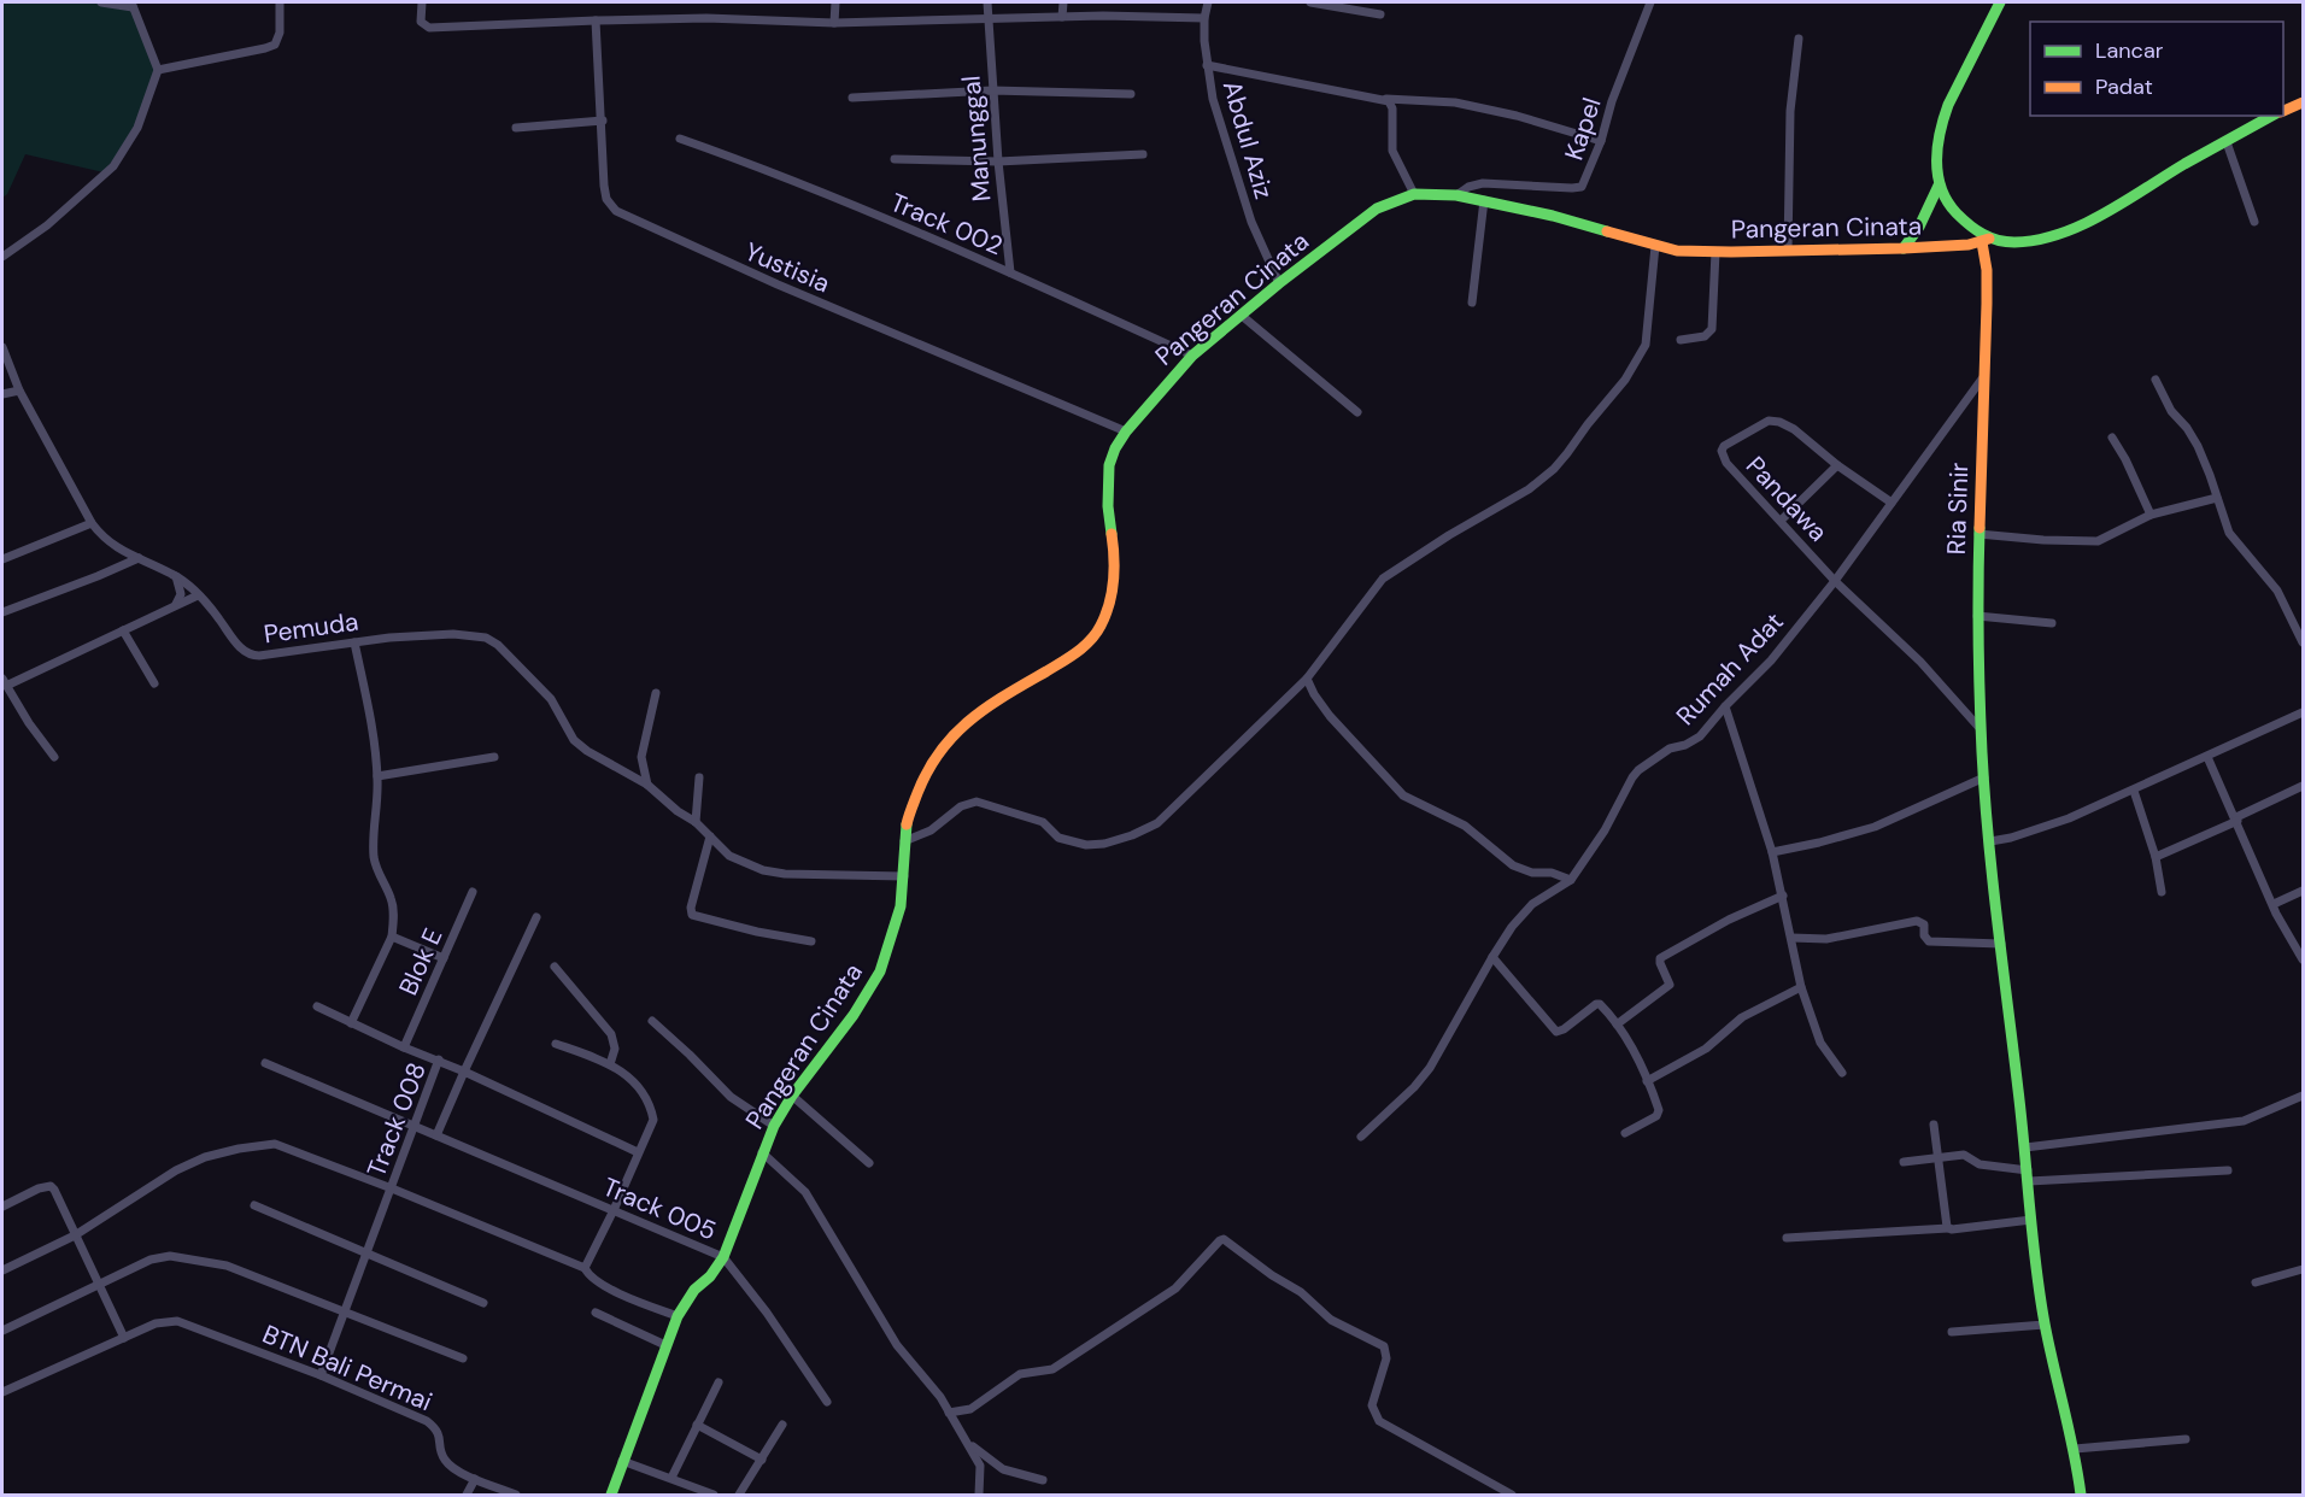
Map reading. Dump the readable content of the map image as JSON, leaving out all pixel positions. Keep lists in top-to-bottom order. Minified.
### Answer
{"streets":{"main road":["Pangeran Cinata","Ria Sinir"],"street":["Kapel","Manunggal","Abdul Aziz","Track 002","Yustisia","Pandawa","Pemuda","Rumah Adat","Blok E","Track 008","Track 005","BTN Bali Permai"]},"crossings":[["Kapel","Pangeran Cinata"],["Manunggal","Track 002"],["Abdul Aziz","Pangeran Cinata"],["Track 002","Pangeran Cinata"],["Pangeran Cinata","Yustisia"],["Pangeran Cinata","Ria Sinir"],["Pangeran Cinata","Track 005"],["Pandawa","Ria Sinir"],["Pandawa","Rumah Adat"],["Ria Sinir","Rumah Adat"],["Track 008","Track 005"],["Track 008","BTN Bali Permai"]],"legend":["Lancar","Padat"]}
